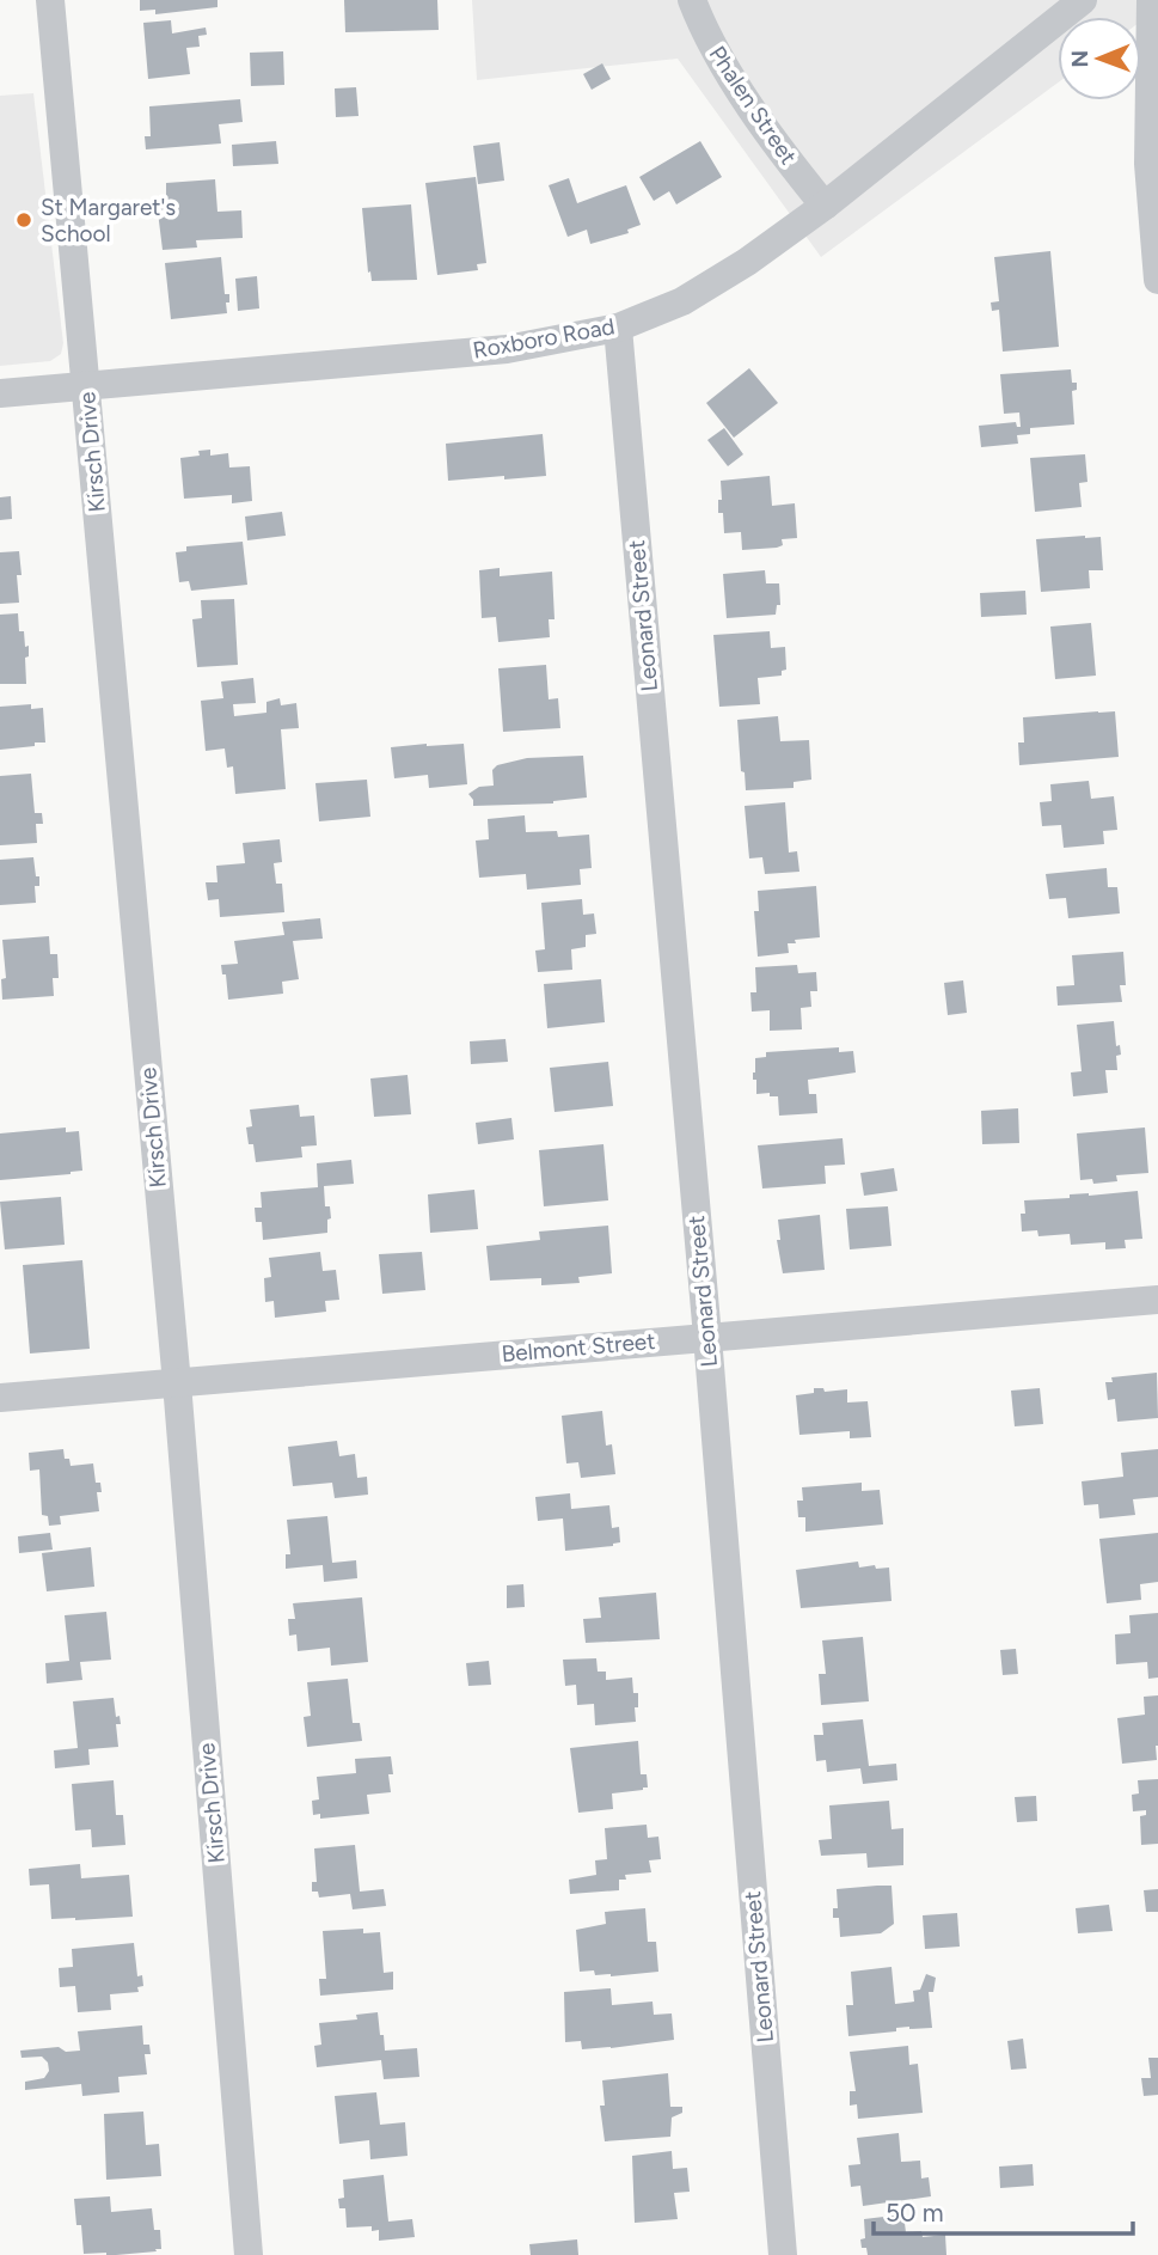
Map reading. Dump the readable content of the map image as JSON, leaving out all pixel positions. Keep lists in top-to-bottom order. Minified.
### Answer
{"streets":{"street":["Phalen Street","Roxboro Road","Kirsch Drive","Leonard Street","Belmont Street"]},"crossings":[["Phalen Street","Roxboro Road"],["Roxboro Road","Kirsch Drive"],["Roxboro Road","Leonard Street"],["Kirsch Drive","Belmont Street"],["Leonard Street","Belmont Street"]],"places":["St Margaret's School"],"scale_bar":"50 m","north":"left"}
